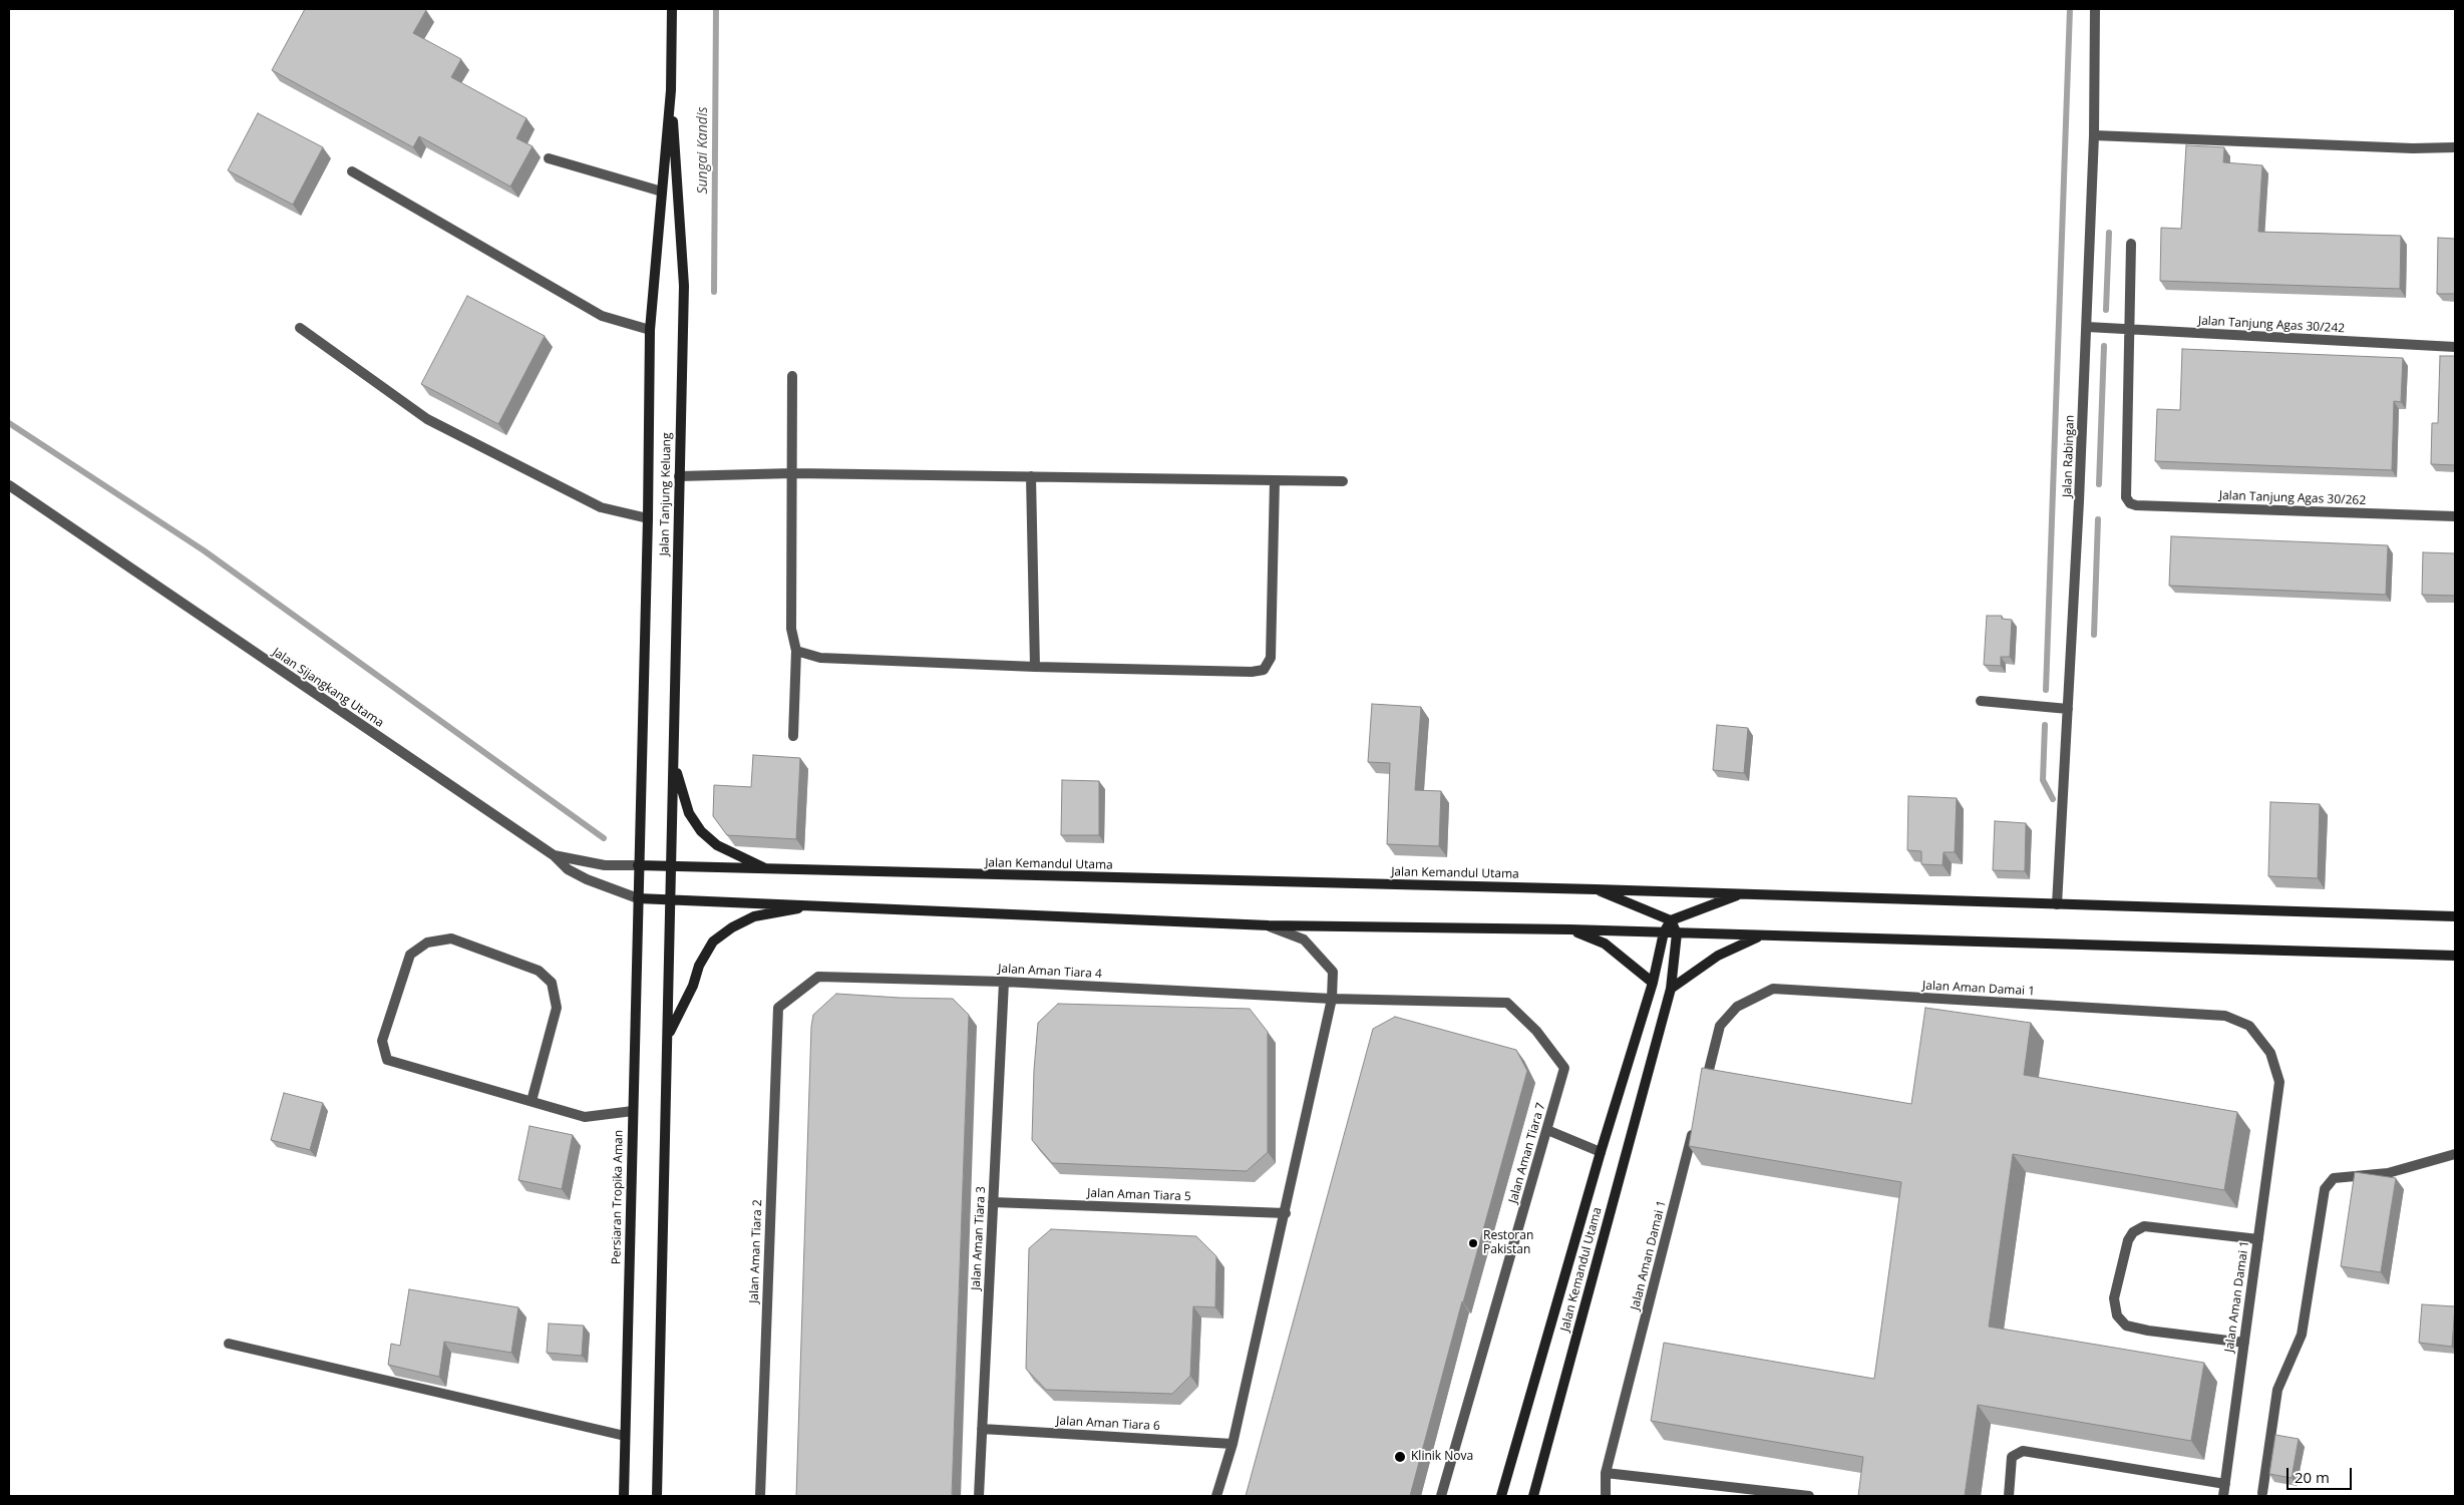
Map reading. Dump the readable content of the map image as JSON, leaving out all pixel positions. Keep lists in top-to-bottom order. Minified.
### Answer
{"streets":{"street":["Jalan Tanjung Agas 30/242","Jalan Rabingan","Jalan Tanjung Keluang","Jalan Tanjung Agas 30/262","Jalan Sijangkang Utama","Jalan Kemandul Utama","Jalan Aman Tiara 4","Jalan Aman Damai 1","Jalan Aman Tiara 7","Jalan Aman Tiara 5","Persiaran Tropika Aman","Jalan Aman Tiara 3","Jalan Aman Tiara 2","Jalan Aman Tiara 6"]},"crossings":[["Jalan Tanjung Agas 30/242","Jalan Rabingan"],["Jalan Tanjung Agas 30/242","Jalan Tanjung Agas 30/262"],["Jalan Tanjung Keluang","Jalan Sijangkang Utama"],["Jalan Tanjung Keluang","Jalan Kemandul Utama"],["Jalan Tanjung Keluang","Persiaran Tropika Aman"],["Jalan Sijangkang Utama","Persiaran Tropika Aman"],["Jalan Aman Tiara 4","Jalan Aman Tiara 7"],["Jalan Aman Tiara 4","Jalan Aman Tiara 3"],["Jalan Aman Tiara 4","Jalan Aman Tiara 2"],["Jalan Aman Tiara 5","Jalan Aman Tiara 3"],["Jalan Aman Tiara 3","Jalan Aman Tiara 6"]],"water":["Sungai Kandis"],"places":["Restoran Pakistan","Klinik Nova"],"scale_bar":"20 m"}
